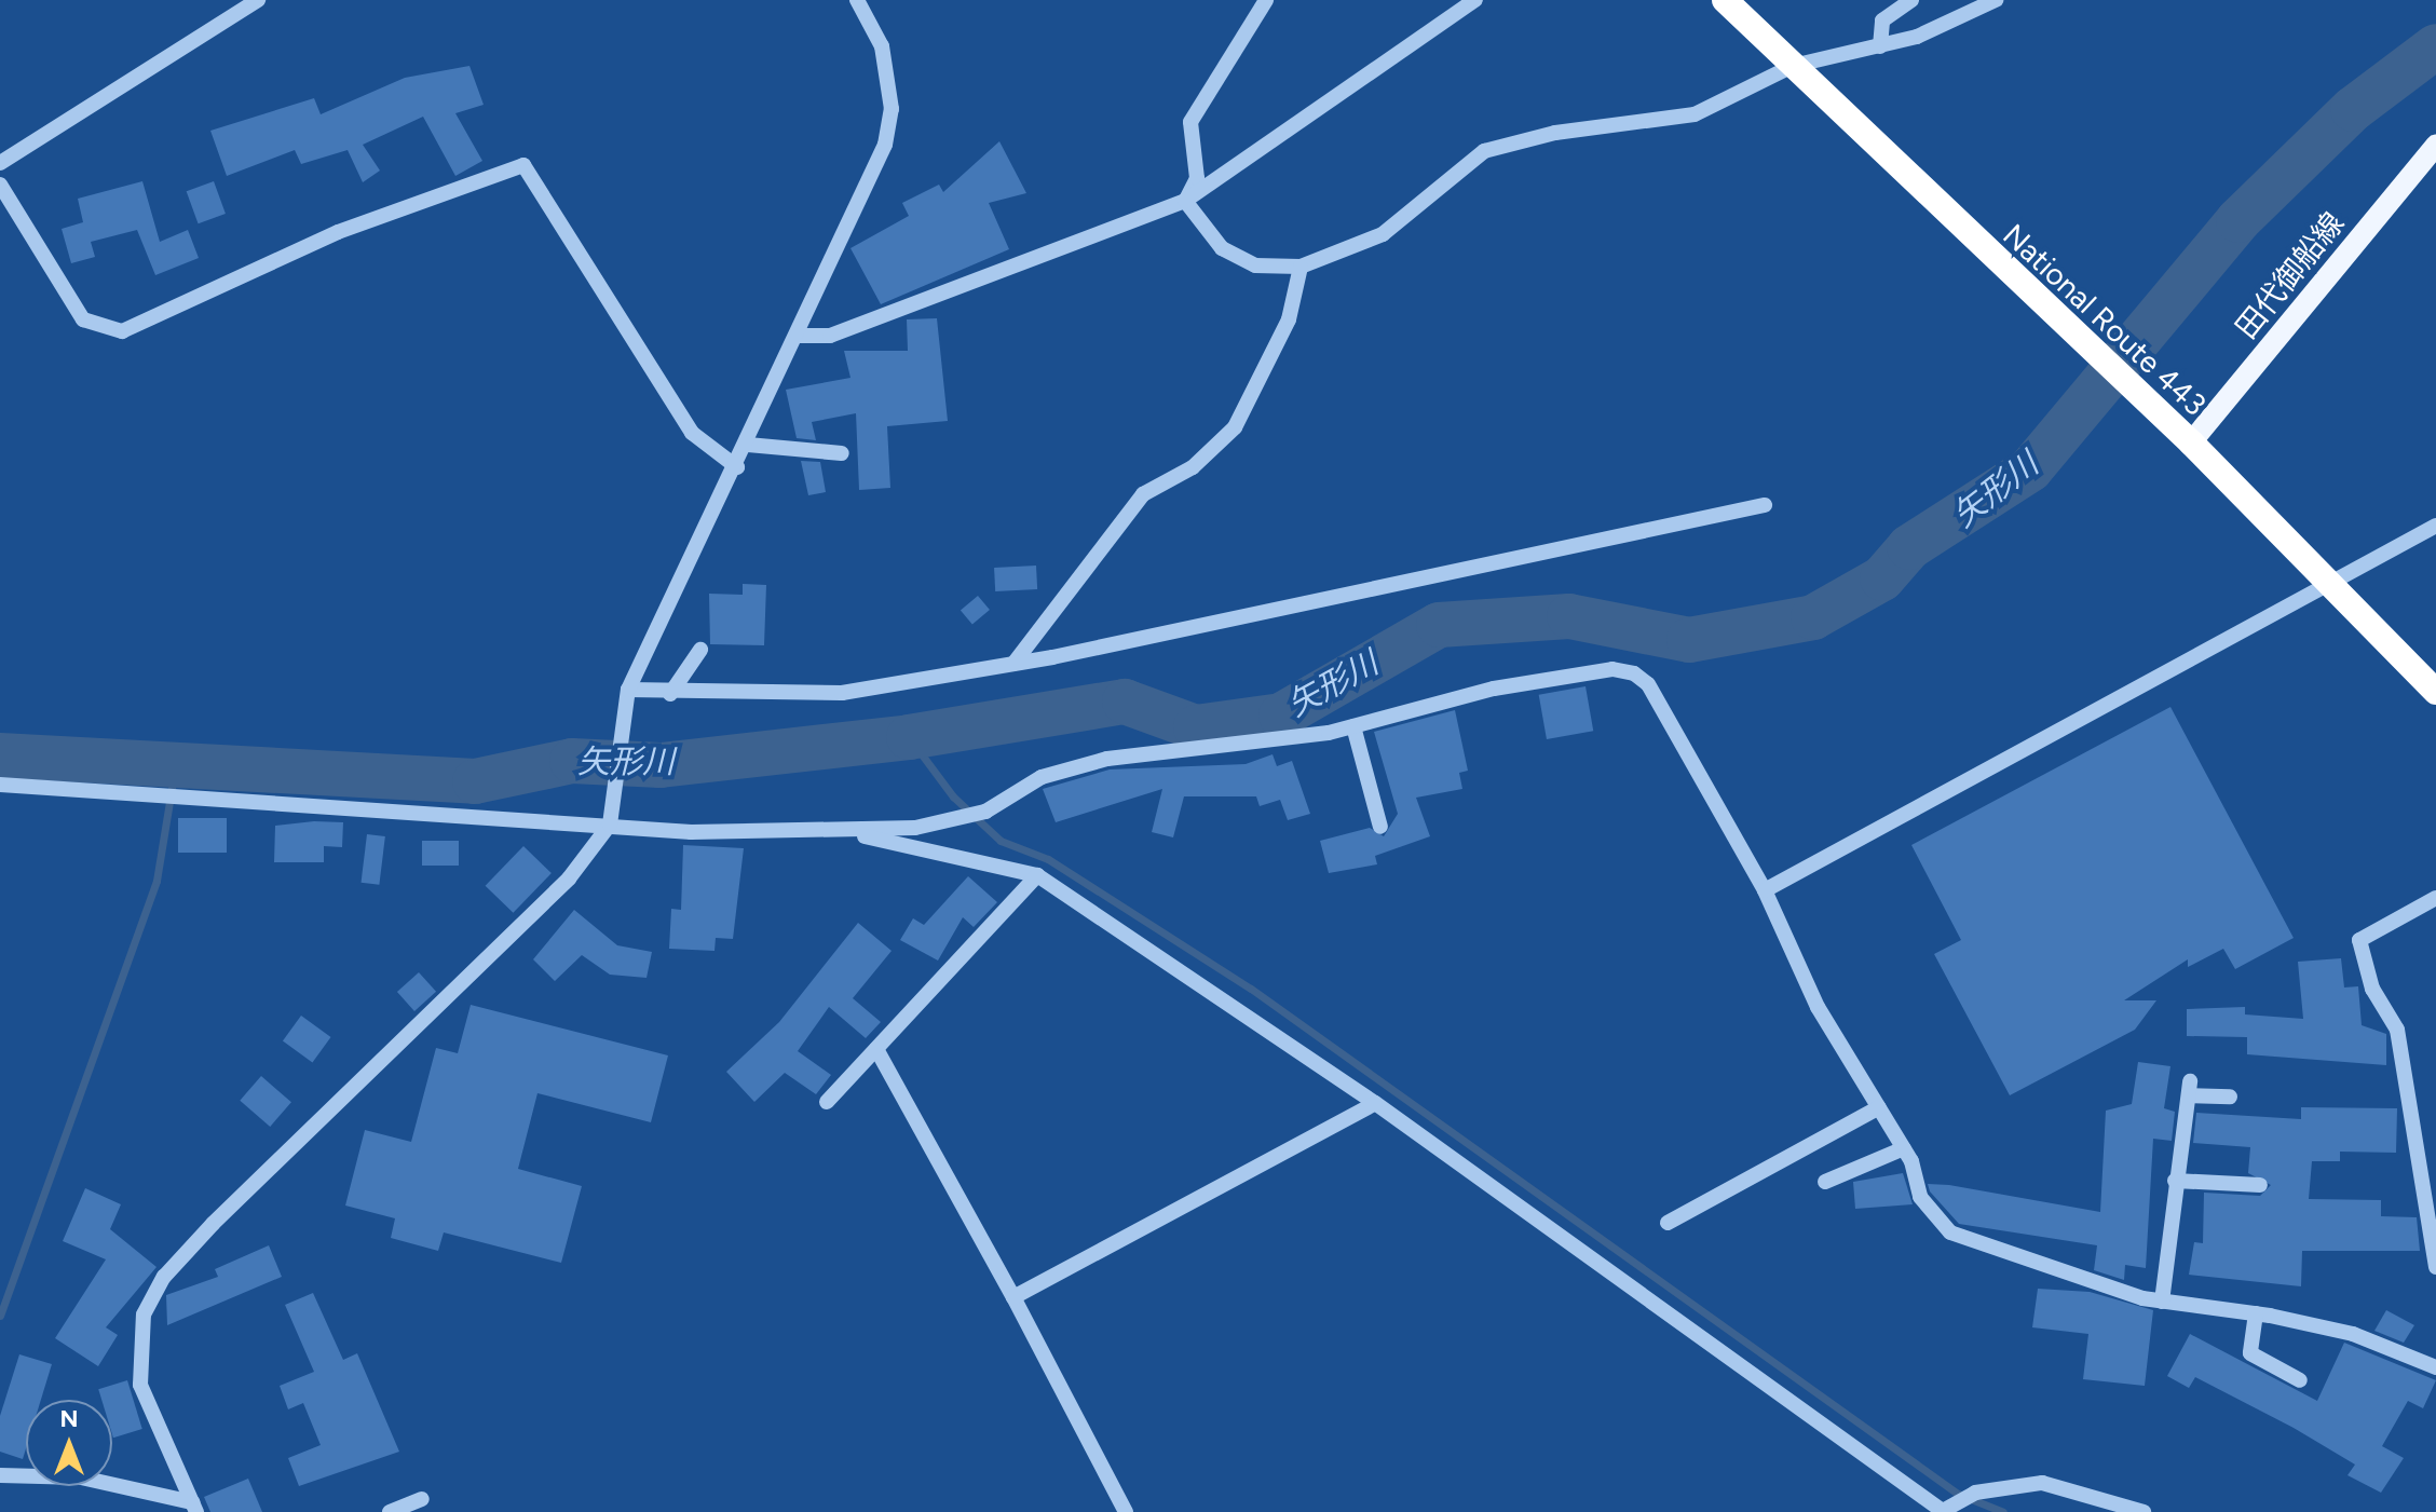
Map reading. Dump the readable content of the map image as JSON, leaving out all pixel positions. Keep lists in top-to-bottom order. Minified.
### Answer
{"streets":{"highway":["National Route 443"],"main road":["田代御船線"]},"crossings":[["田代御船線","National Route 443"]],"water":["矢形川"],"north":"top"}
